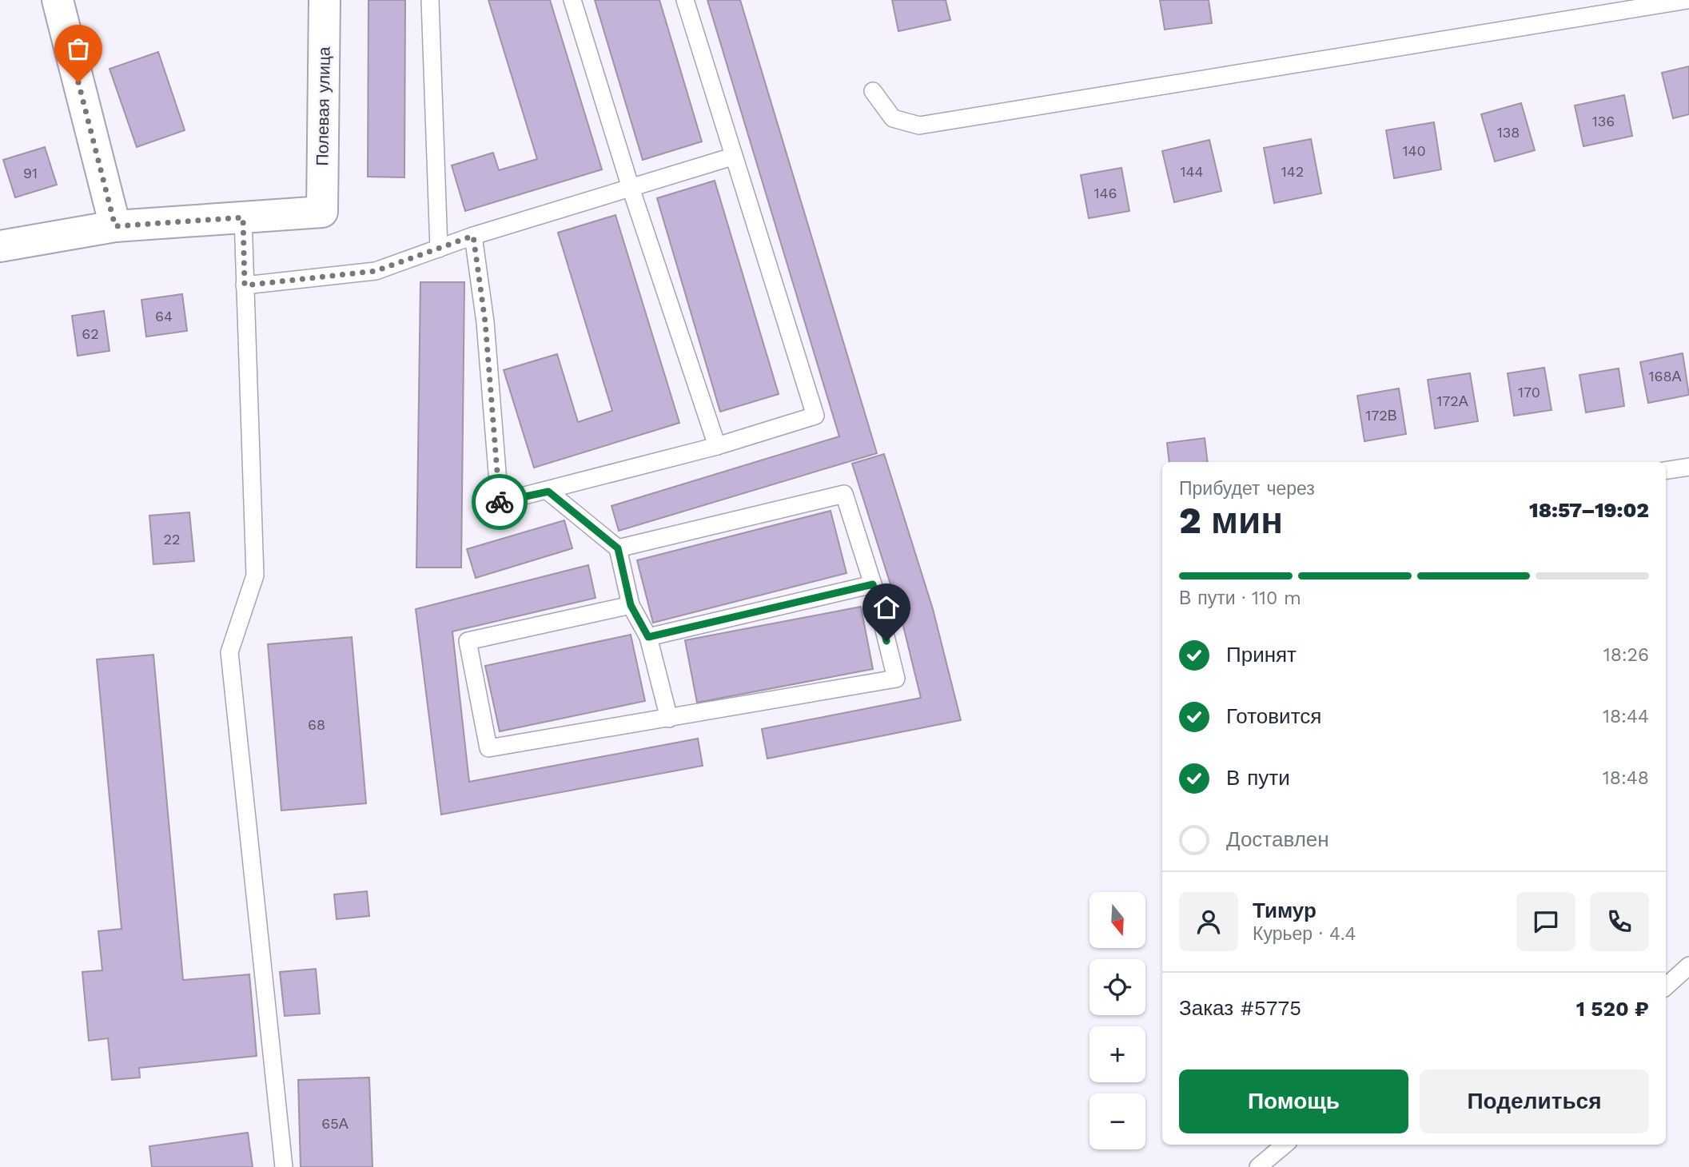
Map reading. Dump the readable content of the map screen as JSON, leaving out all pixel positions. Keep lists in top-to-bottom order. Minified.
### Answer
{"streets":{"street":["Полевая улица"]},"house_numbers":["136","138","140","144","142","91","146","64","62","168А","170","172А","172В","22","68","65А"],"north":"bottom","page":{"heading":["2 мин","Прибудет через","18:57–19:02"],"panel":["Тимур","Курьер · 4.4","Заказ #5775","1 520 ₽"],"bar":"В пути · 110 m","list":[["Принят","18:26"],["Готовится","18:44"],["В пути","18:48"],"Доставлен"],"map_buttons":["+","−"],"buttons":["Помощь","Поделиться"]}}
